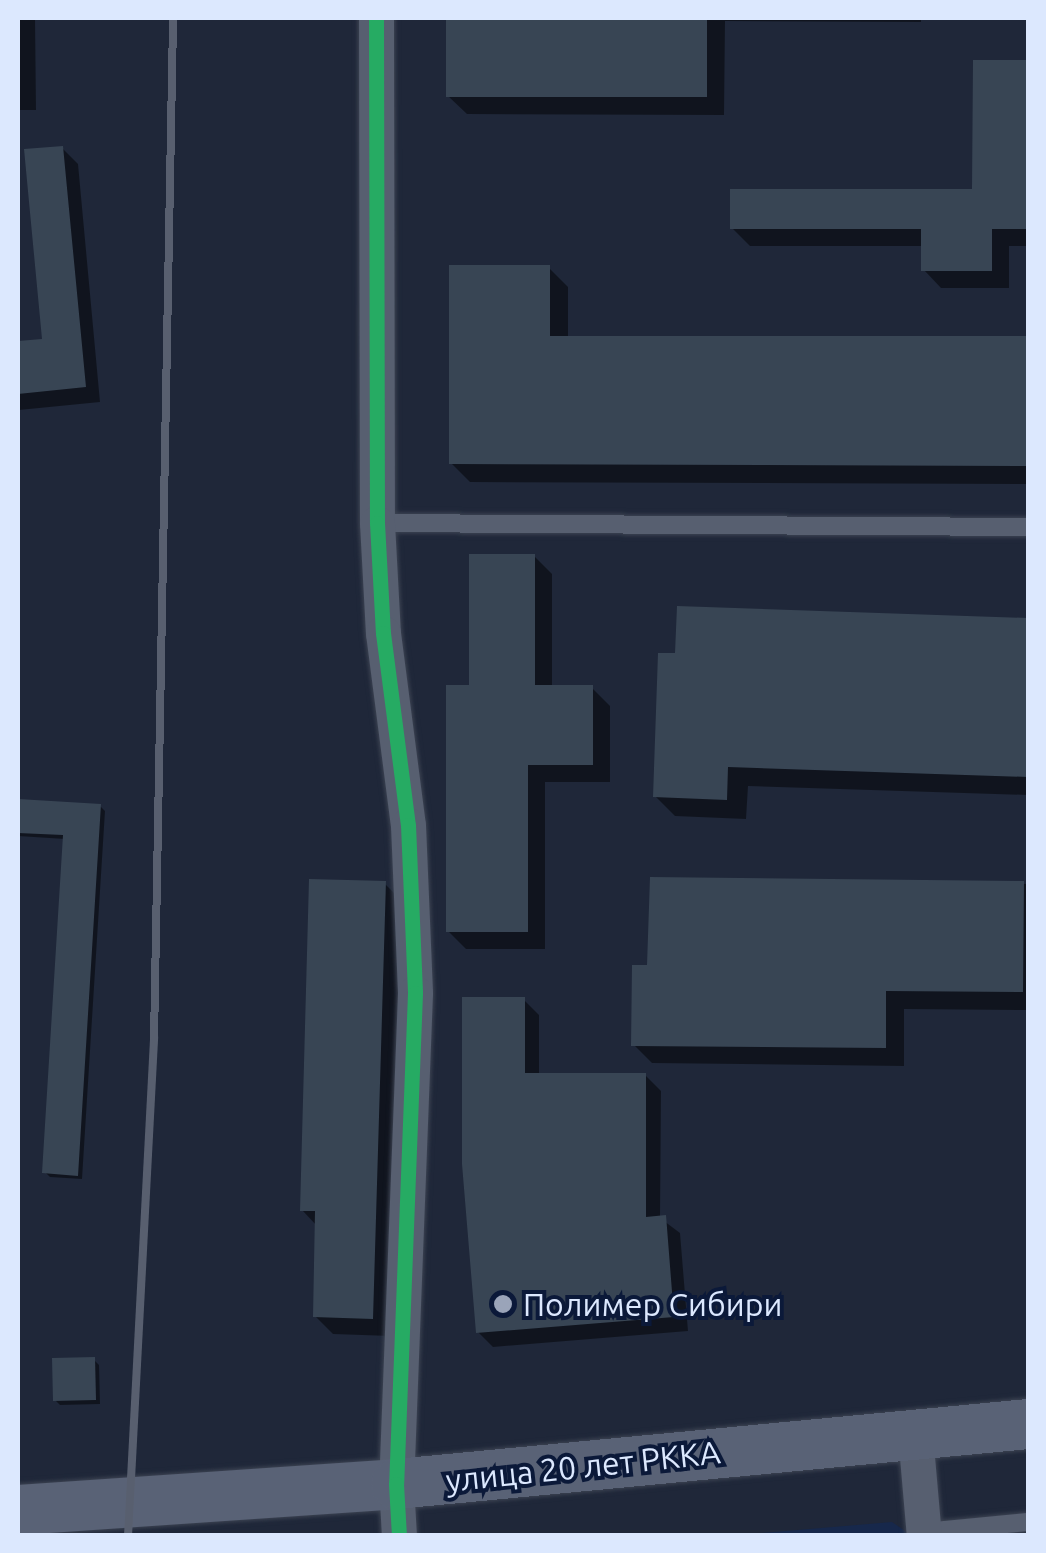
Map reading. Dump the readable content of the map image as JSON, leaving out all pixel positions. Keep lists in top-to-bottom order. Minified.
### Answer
{"streets":{"main road":["улица 20 лет РККА"]},"places":["Полимер Сибири"]}
